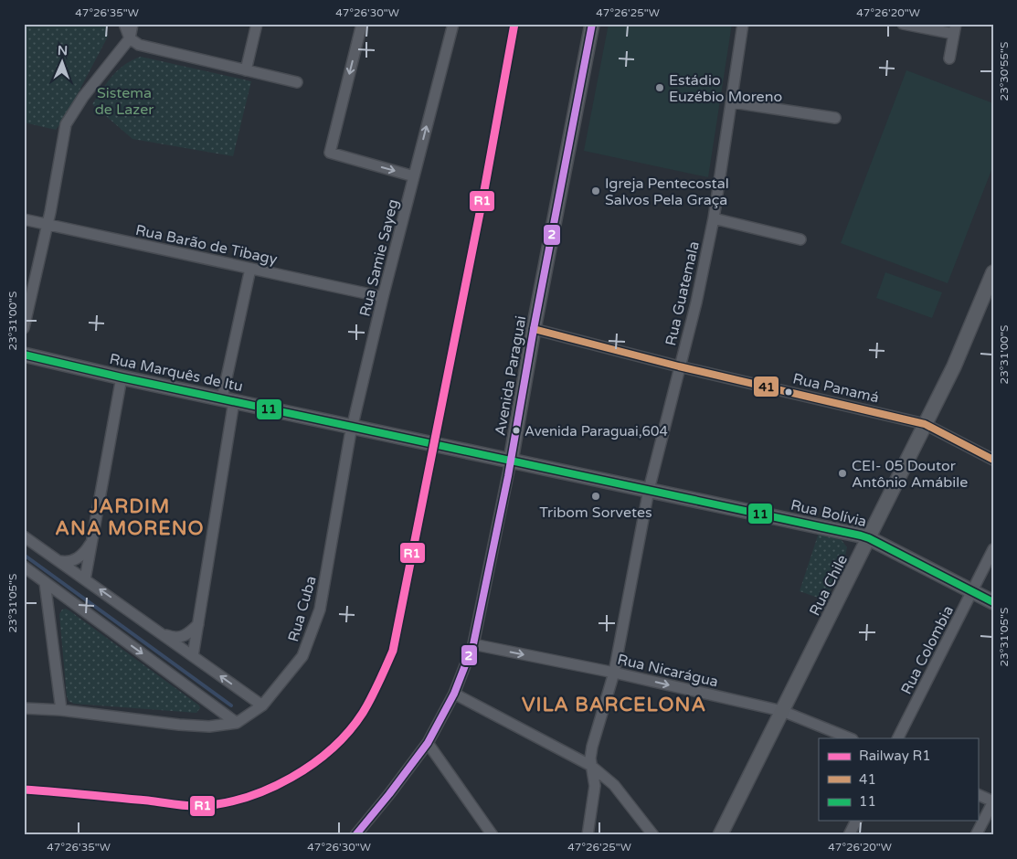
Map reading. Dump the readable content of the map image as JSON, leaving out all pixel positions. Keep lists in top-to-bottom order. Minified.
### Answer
{"streets":{"street":["Rua Barão de Tibagy","Rua Samie Sayeg","Rua Guatemala","Rua Marquês de Itu","Avenida Paraguai","Rua Panamá","Rua Bolívia","Rua Chile","Rua Cuba","Rua Colombia","Rua Nicarágua"]},"crossings":[["Rua Barão de Tibagy","Rua Samie Sayeg"],["Rua Samie Sayeg","Rua Marquês de Itu"],["Rua Samie Sayeg","Rua Cuba"],["Rua Guatemala","Rua Panamá"],["Rua Guatemala","Rua Bolívia"],["Rua Guatemala","Rua Nicarágua"],["Rua Marquês de Itu","Avenida Paraguai"],["Rua Marquês de Itu","Rua Bolívia"],["Rua Marquês de Itu","Rua Cuba"],["Avenida Paraguai","Rua Panamá"],["Avenida Paraguai","Rua Bolívia"],["Avenida Paraguai","Rua Nicarágua"],["Rua Panamá","Rua Chile"],["Rua Bolívia","Rua Chile"],["Rua Bolívia","Rua Colombia"],["Rua Chile","Rua Nicarágua"]],"one_way":["Rua Samie Sayeg"],"districts":["JARDIM ANA MORENO","VILA BARCELONA"],"parks":["Sistema de Lazer"],"places":["Estádio Euzébio Moreno","Igreja Pentecostal Salvos Pela Graça","Avenida Paraguai,604","CEI- 05 Doutor Antônio Amábile","Tribom Sorvetes"],"lines":["rail line R1","transit line 2","transit line 41","transit line 11"],"legend":["Railway R1","41","11"],"north":"top","coordinates":["47°26'35\"W","47°26'30\"W","47°26'25\"W","47°26'20\"W","23°30'55\"S","23°31'00\"S","23°31'05\"S"]}
